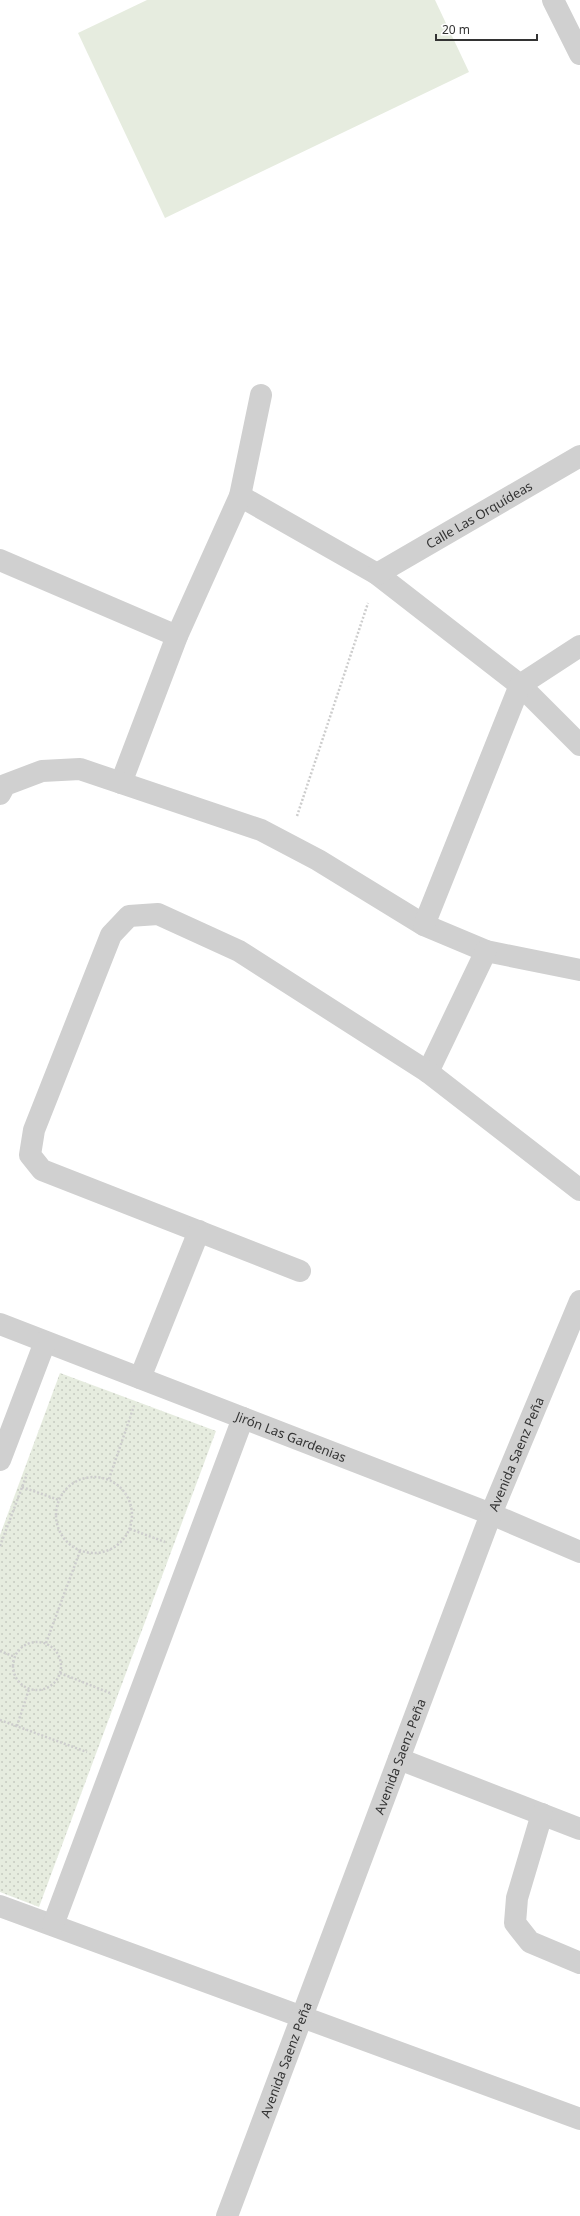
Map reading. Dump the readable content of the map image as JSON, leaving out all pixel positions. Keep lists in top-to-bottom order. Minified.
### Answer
{"streets":{"street":["Calle Las Orquídeas","Jirón Las Gardenias","Avenida Saenz Peña"]},"crossings":[["Jirón Las Gardenias","Avenida Saenz Peña"]],"scale_bar":"20 m"}
